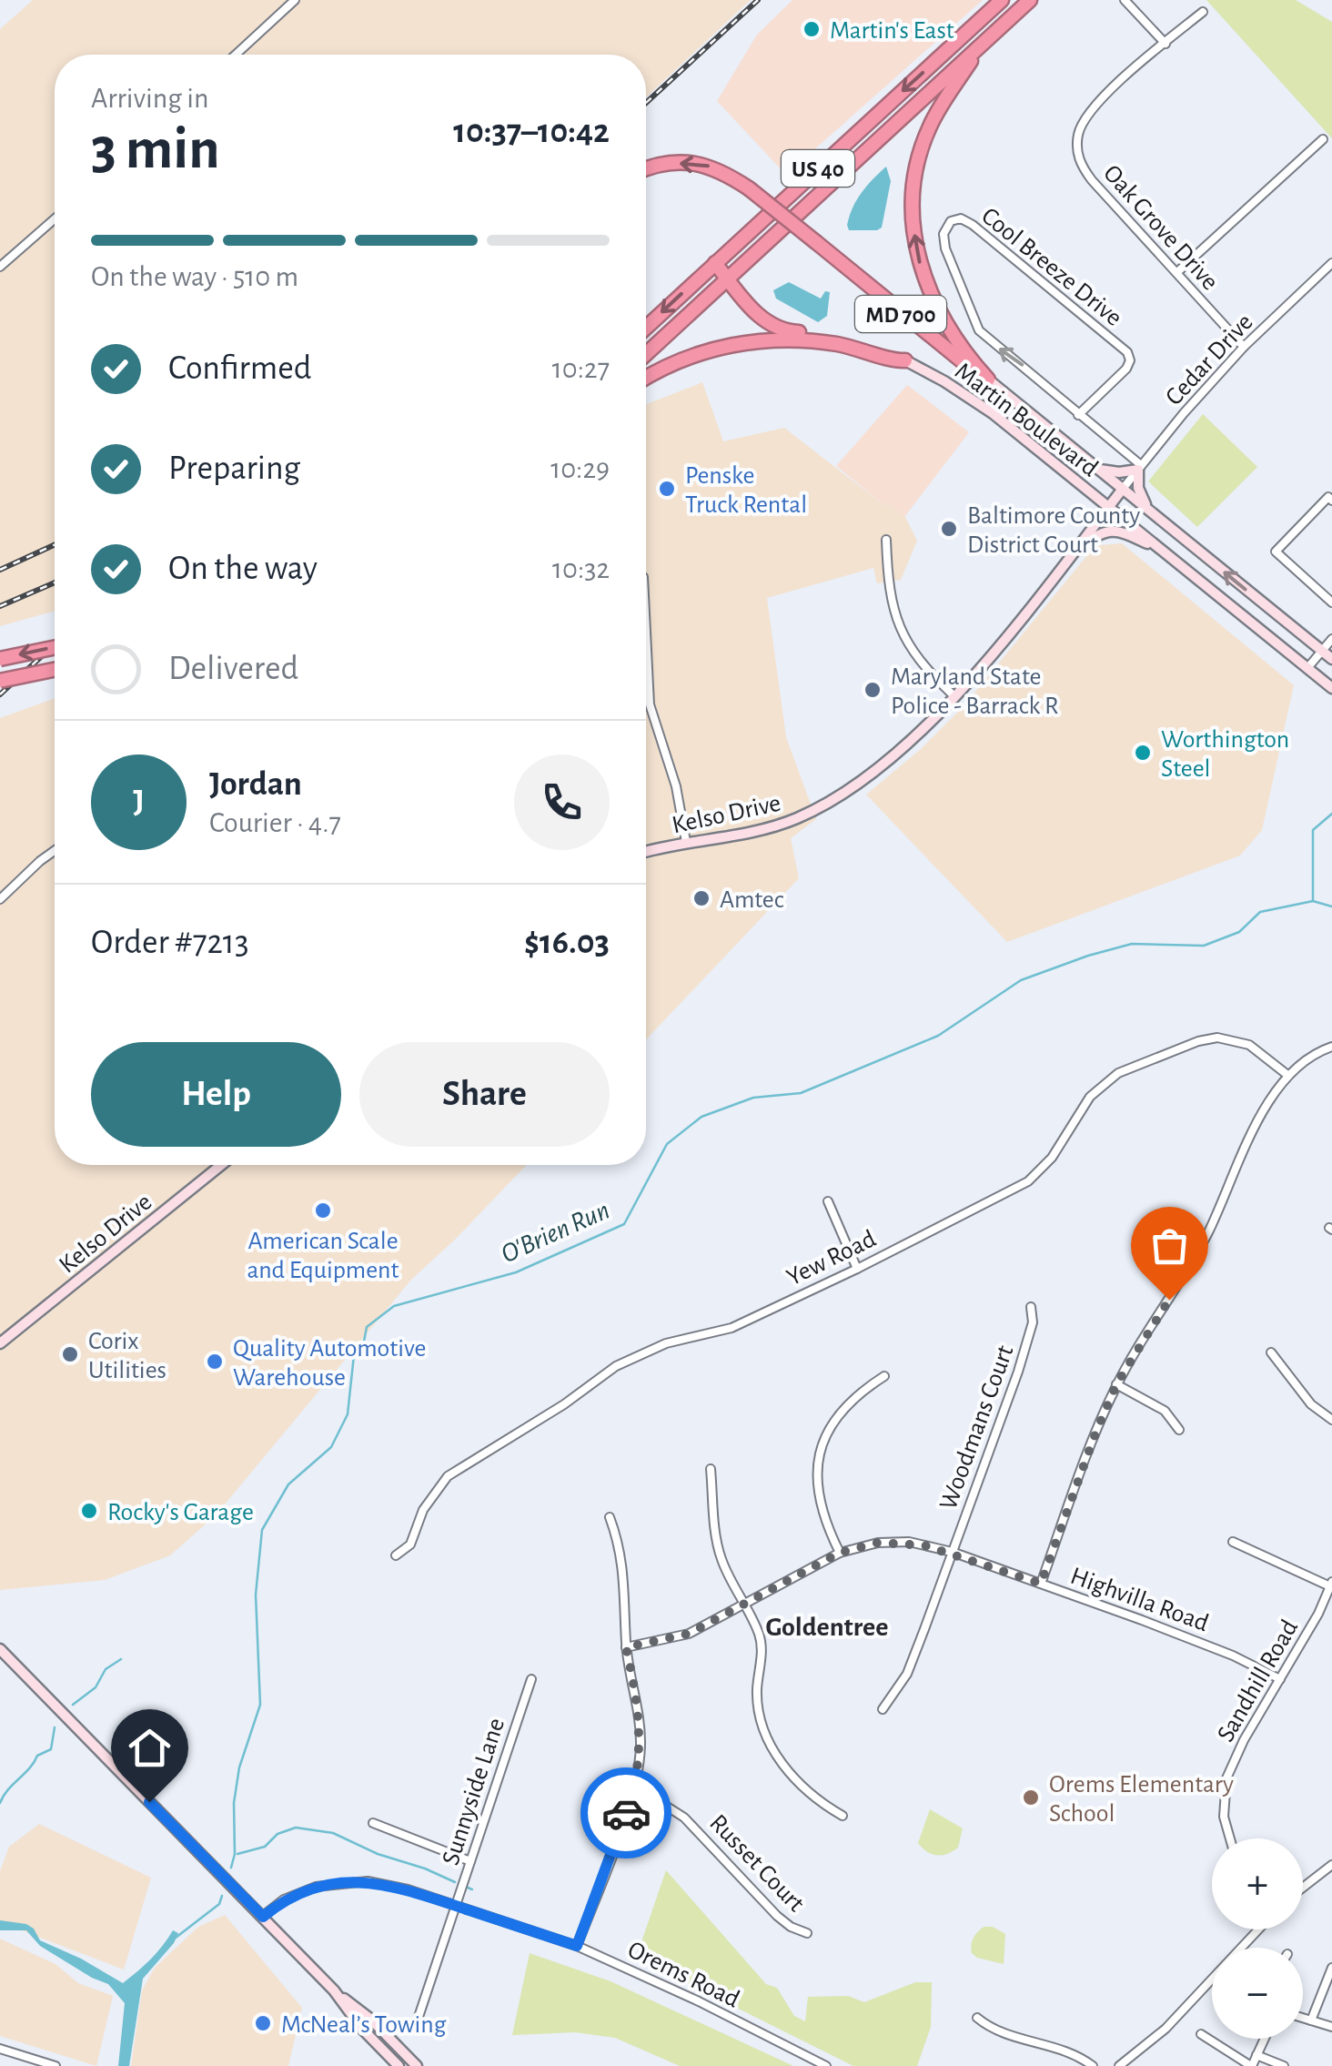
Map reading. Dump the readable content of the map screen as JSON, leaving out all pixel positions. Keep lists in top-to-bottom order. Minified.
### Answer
{"streets":{"highway":["US 40","MD 700"],"main road":["Martin Boulevard","Kelso Drive"],"street":["Oak Grove Drive","Cool Breeze Drive","Cedar Drive","Yew Road","Woodmans Court","Highvilla Road","Sandhill Road","Sunnyside Lane","Russet Court","Orems Road"]},"crossings":[["US 40","MD 700"],["Oak Grove Drive","Cedar Drive"],["Cool Breeze Drive","Cedar Drive"],["MD 700","Martin Boulevard"],["Cedar Drive","Martin Boulevard"],["Cedar Drive","Kelso Drive"],["Martin Boulevard","Kelso Drive"],["Woodmans Court","Highvilla Road"],["Highvilla Road","Sandhill Road"],["Sunnyside Lane","Orems Road"]],"districts":["Goldentree"],"water":["O'Brien Run"],"places":["Martin's East","Penske Truck Rental","Baltimore County District Court","Maryland State Police - Barrack R","Worthington Steel","Amtec","American Scale and Equipment","Corix Utilities","Quality Automotive Warehouse","Rocky's Garage","Orems Elementary School","McNeal’s Towing"],"page":{"heading":["3 min","Arriving in","10:37–10:42"],"panel":["Jordan","Courier · 4.7","Order #7213","$16.03"],"bar":"On the way · 510 m","list":[["Confirmed","10:27"],["Preparing","10:29"],["On the way","10:32"],"Delivered"],"round":"J","buttons":["Help","Share"],"map_buttons":["+","−"]}}
